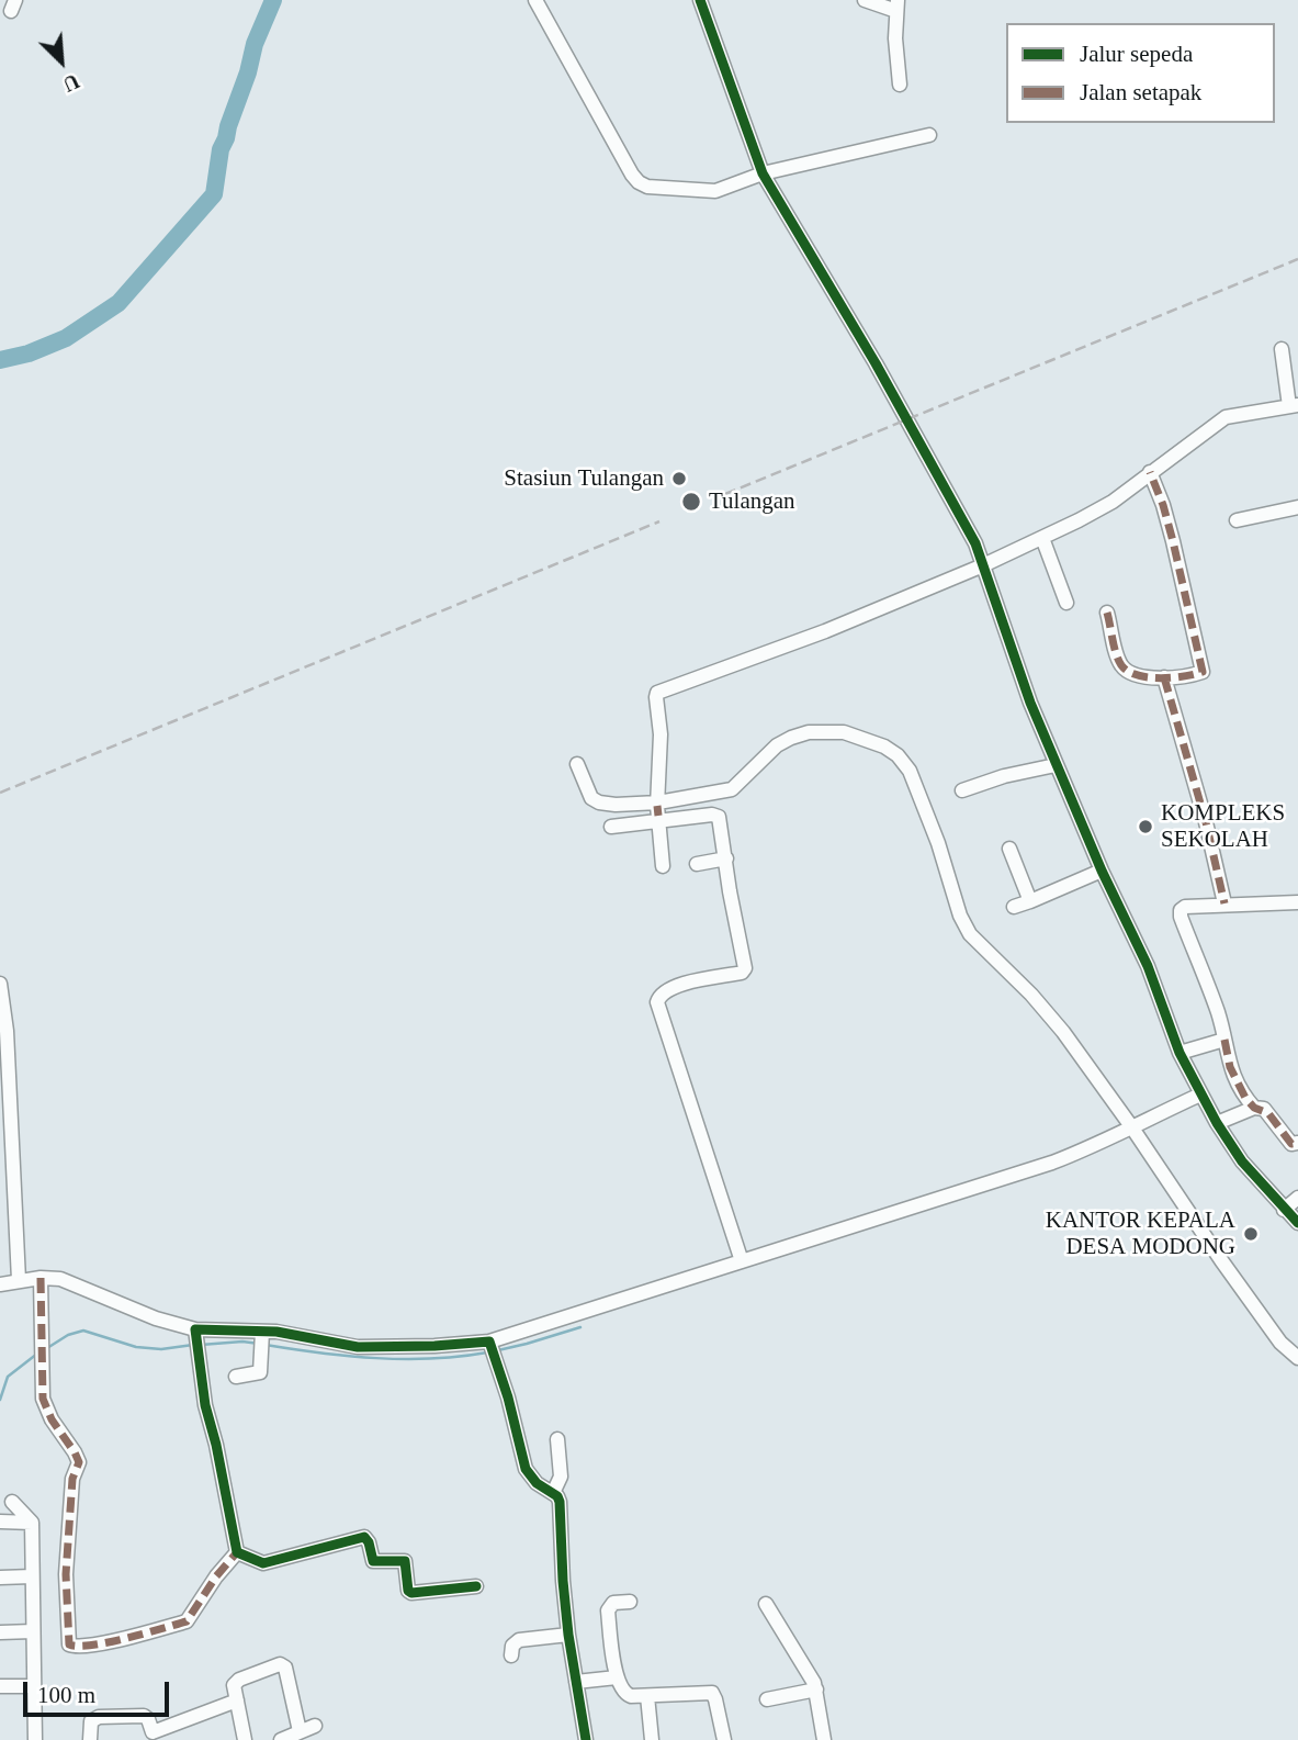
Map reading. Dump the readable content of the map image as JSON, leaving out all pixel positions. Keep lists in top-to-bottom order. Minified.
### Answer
{"places":["Stasiun Tulangan","Tulangan","KOMPLEKS SEKOLAH","KANTOR KEPALA DESA MODONG"],"legend":["Jalur sepeda","Jalan setapak"],"scale_bar":"100 m","north":"bottom right"}
